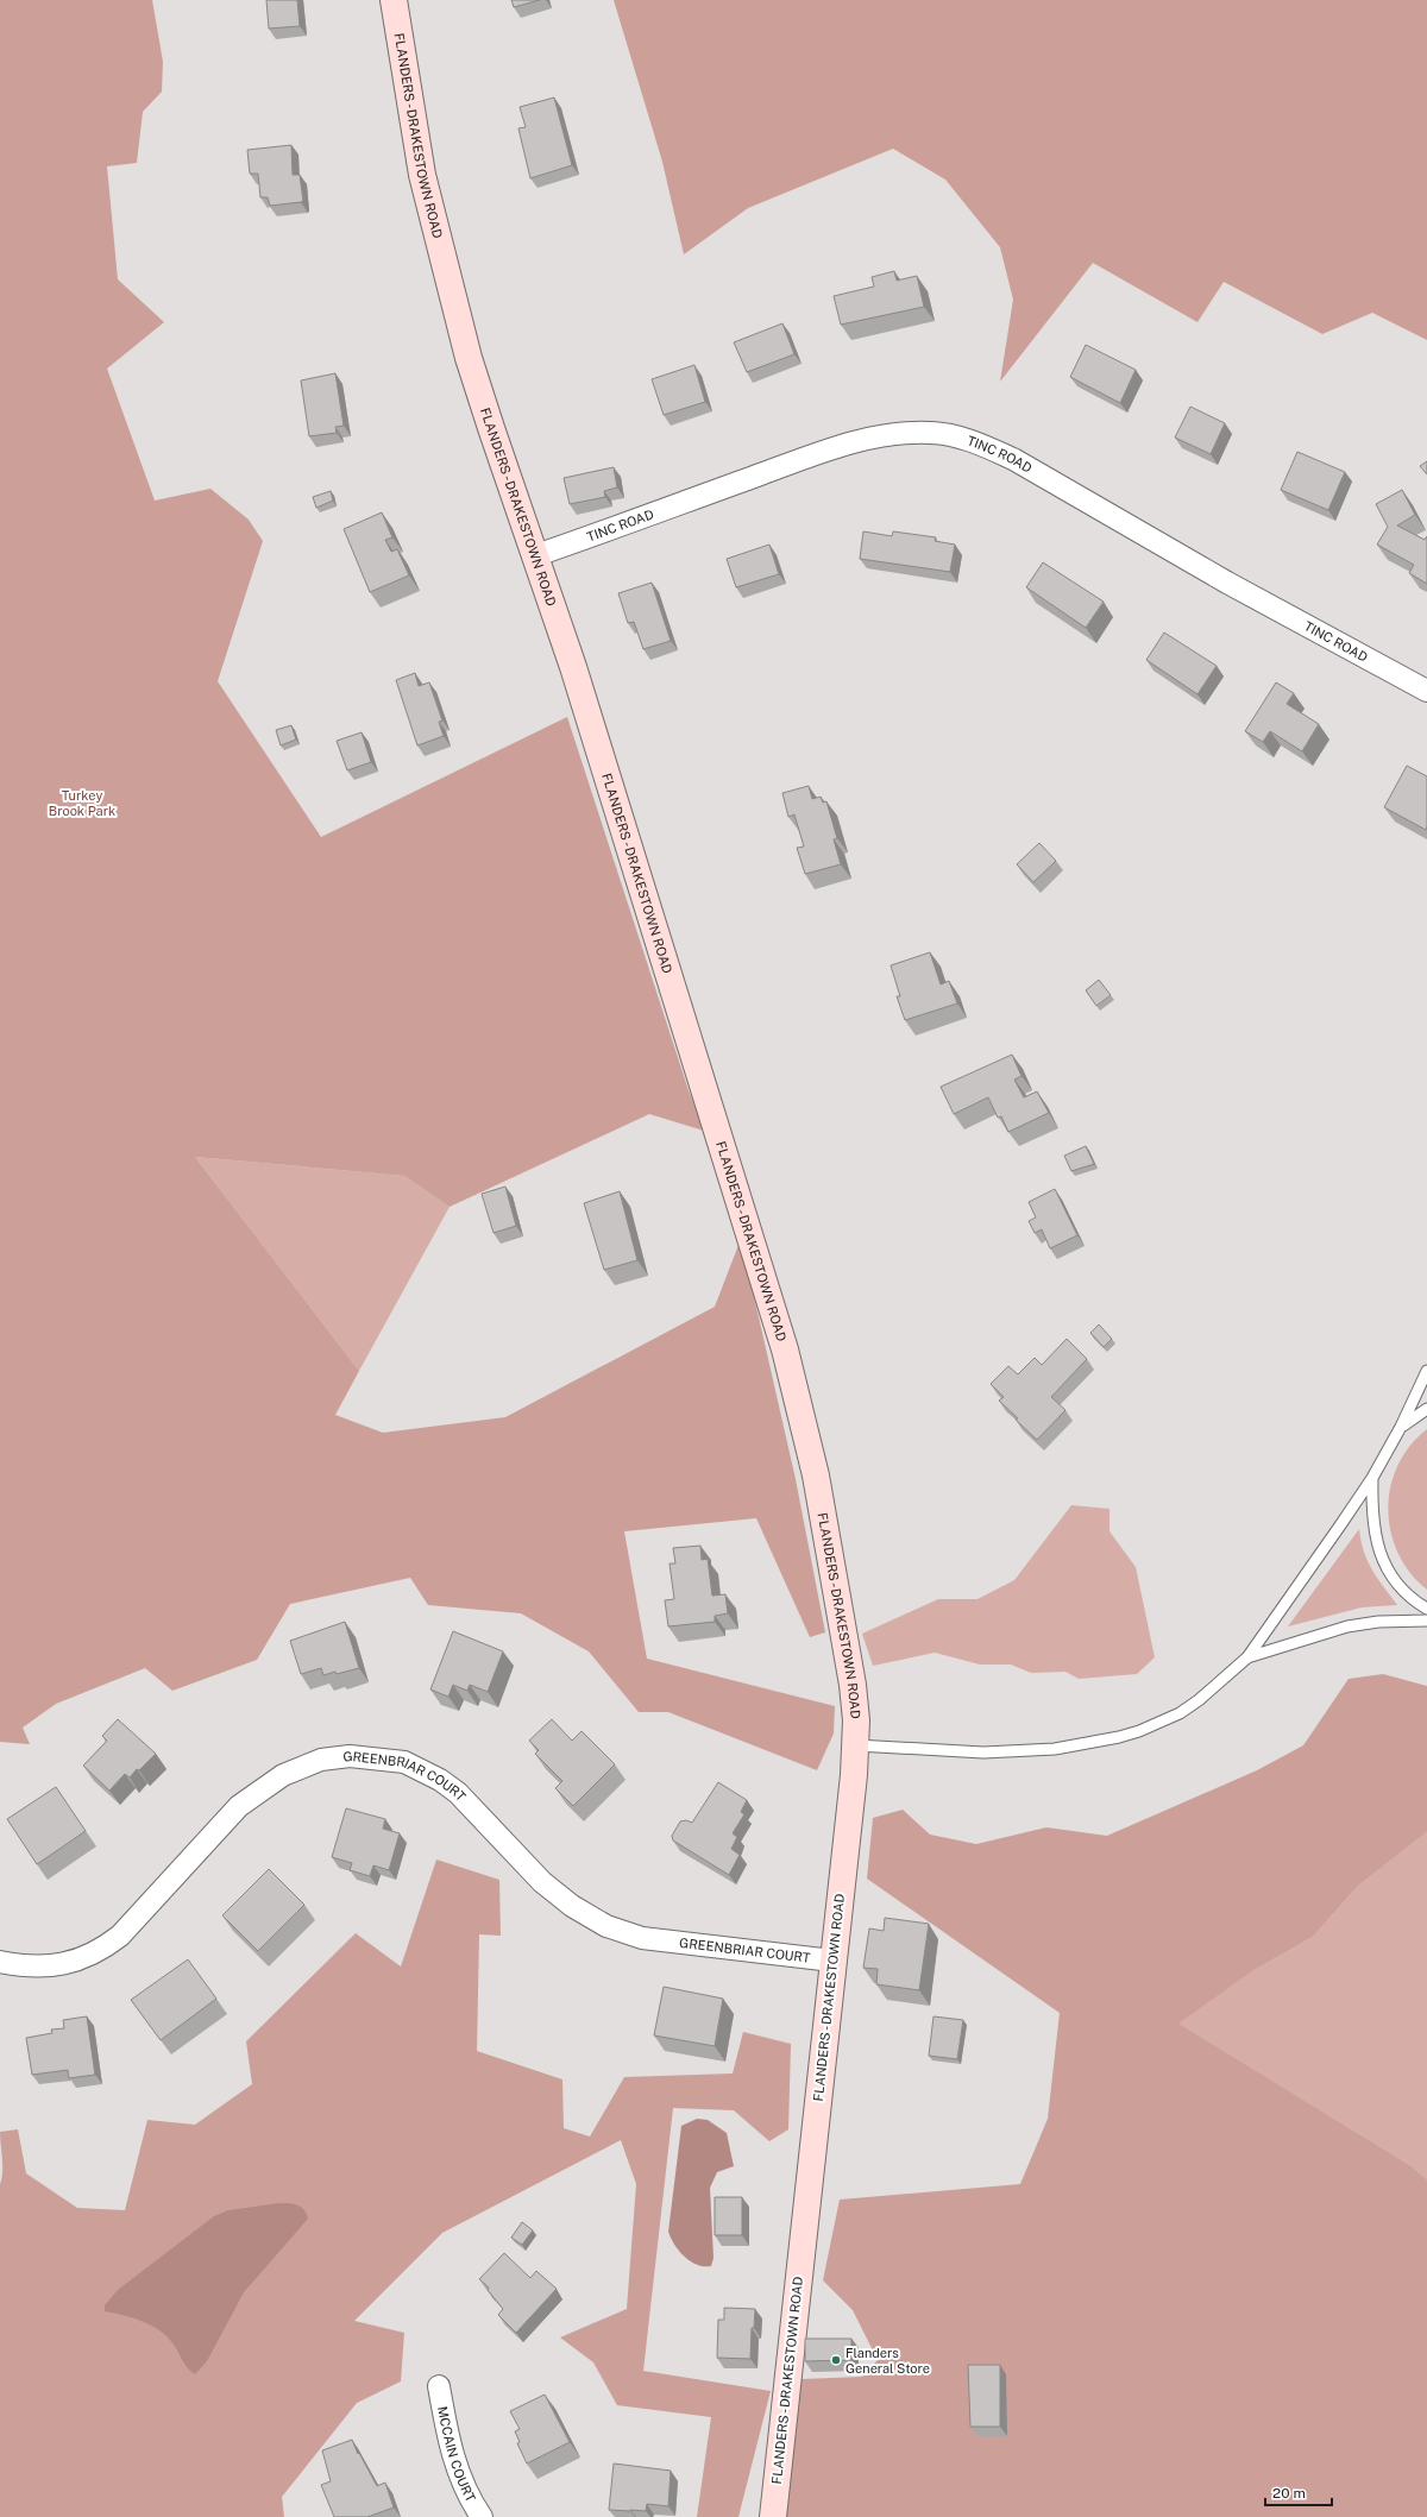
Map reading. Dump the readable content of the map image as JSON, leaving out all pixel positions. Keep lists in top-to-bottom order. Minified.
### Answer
{"streets":{"street":["FLANDERS - DRAKESTOWN ROAD","TINC ROAD","GREENBRIAR COURT","MCCAIN COURT"]},"crossings":[["FLANDERS - DRAKESTOWN ROAD","TINC ROAD"],["FLANDERS - DRAKESTOWN ROAD","GREENBRIAR COURT"]],"parks":["Turkey Brook Park"],"places":["Flanders General Store"],"scale_bar":"20 m"}
